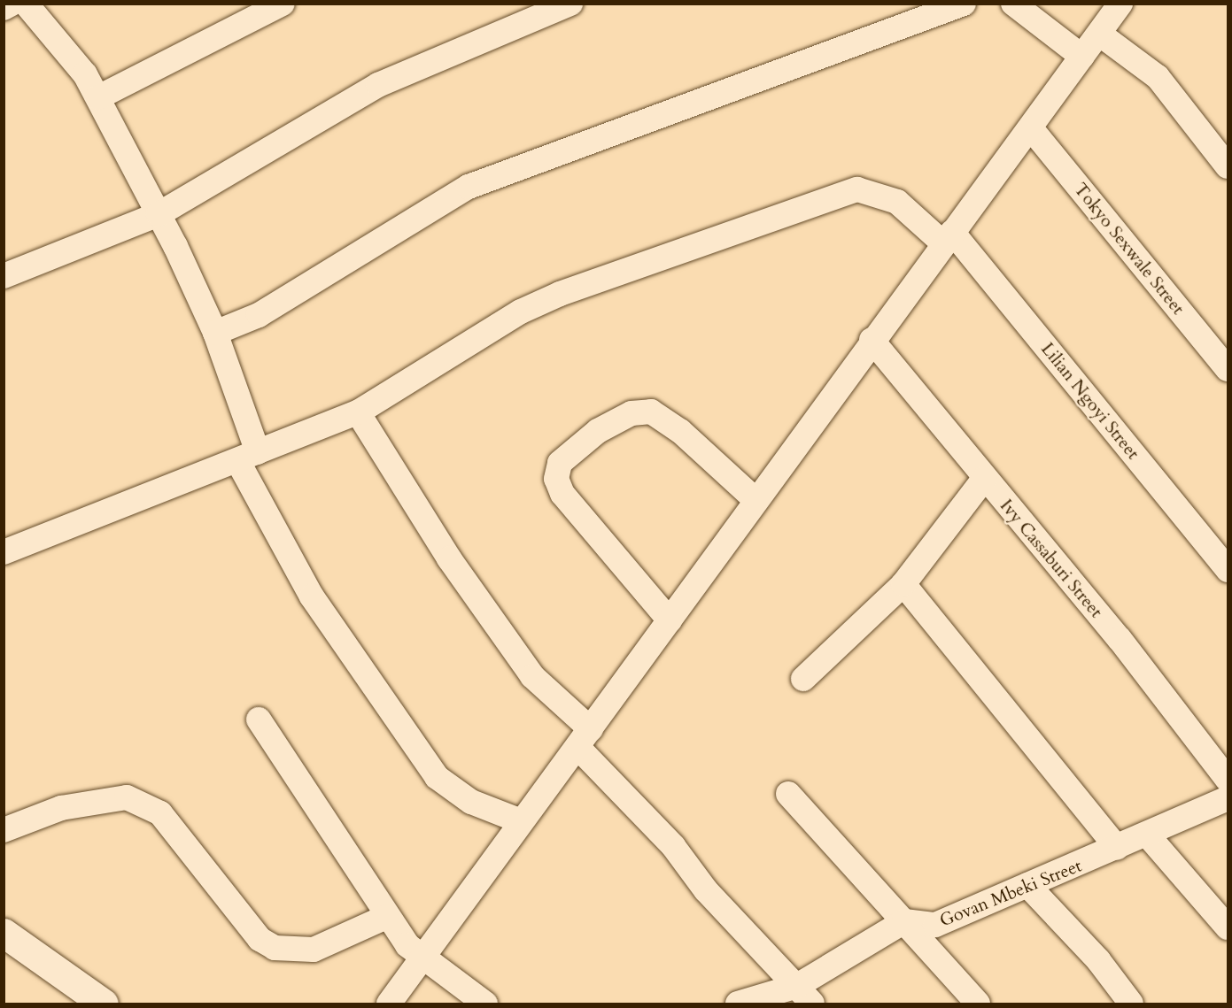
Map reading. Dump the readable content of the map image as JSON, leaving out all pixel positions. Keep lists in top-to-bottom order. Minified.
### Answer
{"streets":{"street":["Tokyo Sexwale Street","Lilian Ngoyi Street","Ivy Cassaburi Street","Govan Mbeki Street"]}}
